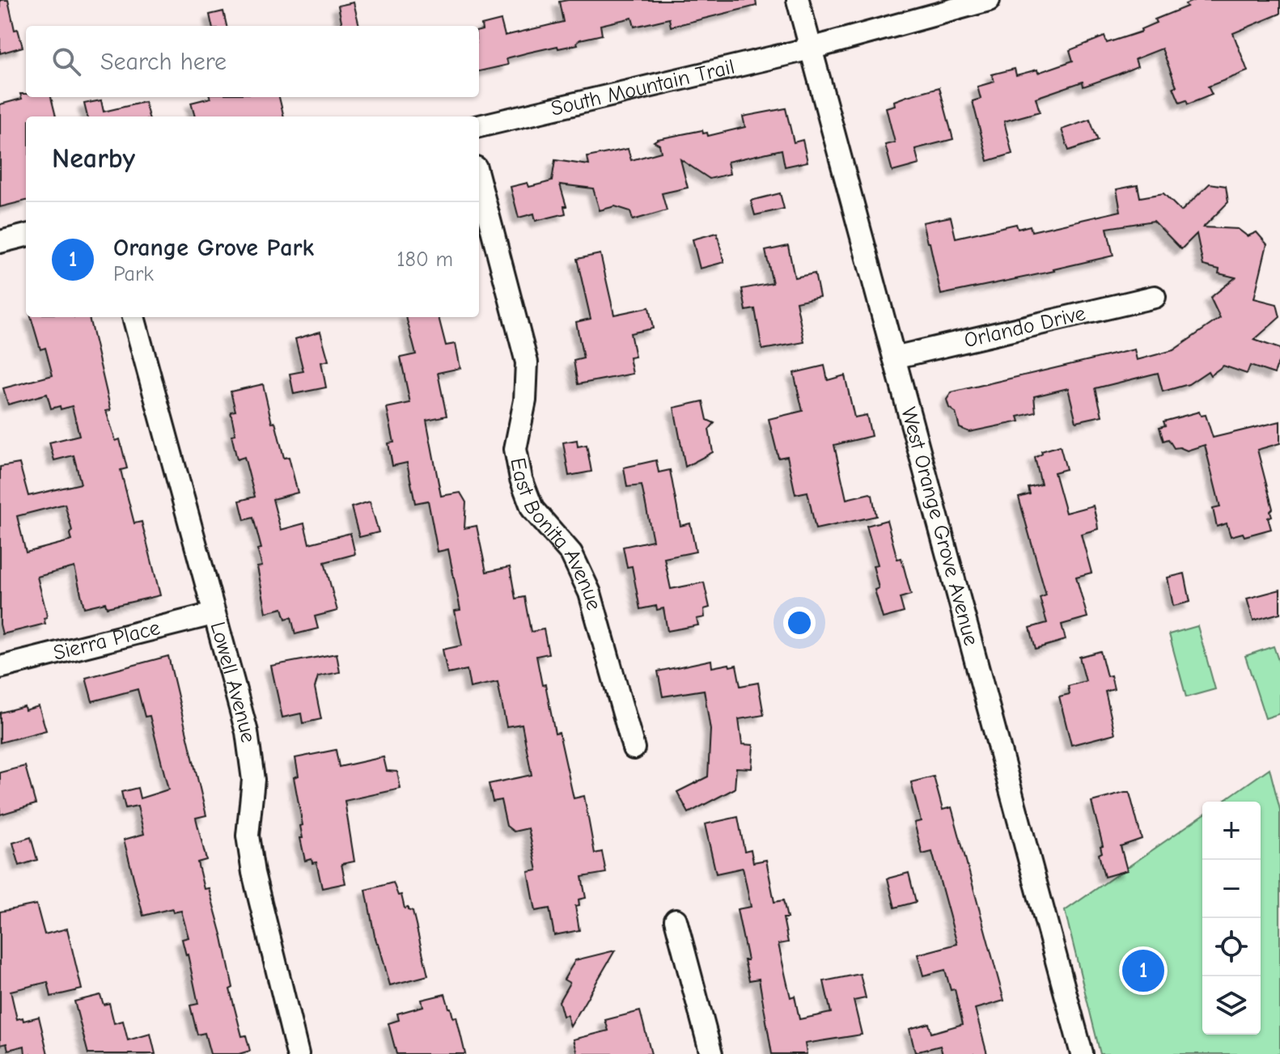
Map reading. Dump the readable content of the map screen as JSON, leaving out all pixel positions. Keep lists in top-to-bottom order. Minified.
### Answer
{"streets":{"street":["South Mountain Trail","Orlando Drive","West Orange Grove Avenue","East Bonita Avenue","Sierra Place","Lowell Avenue"]},"crossings":[["South Mountain Trail","West Orange Grove Avenue"],["Orlando Drive","West Orange Grove Avenue"],["Sierra Place","Lowell Avenue"]],"page":{"search":"Search here","heading":"Nearby","list":[{"mark":"1","name":"Orange Grove Park","note":"Park","value":"180 m"}],"map_buttons":["+","−"],"pins":"1"}}
